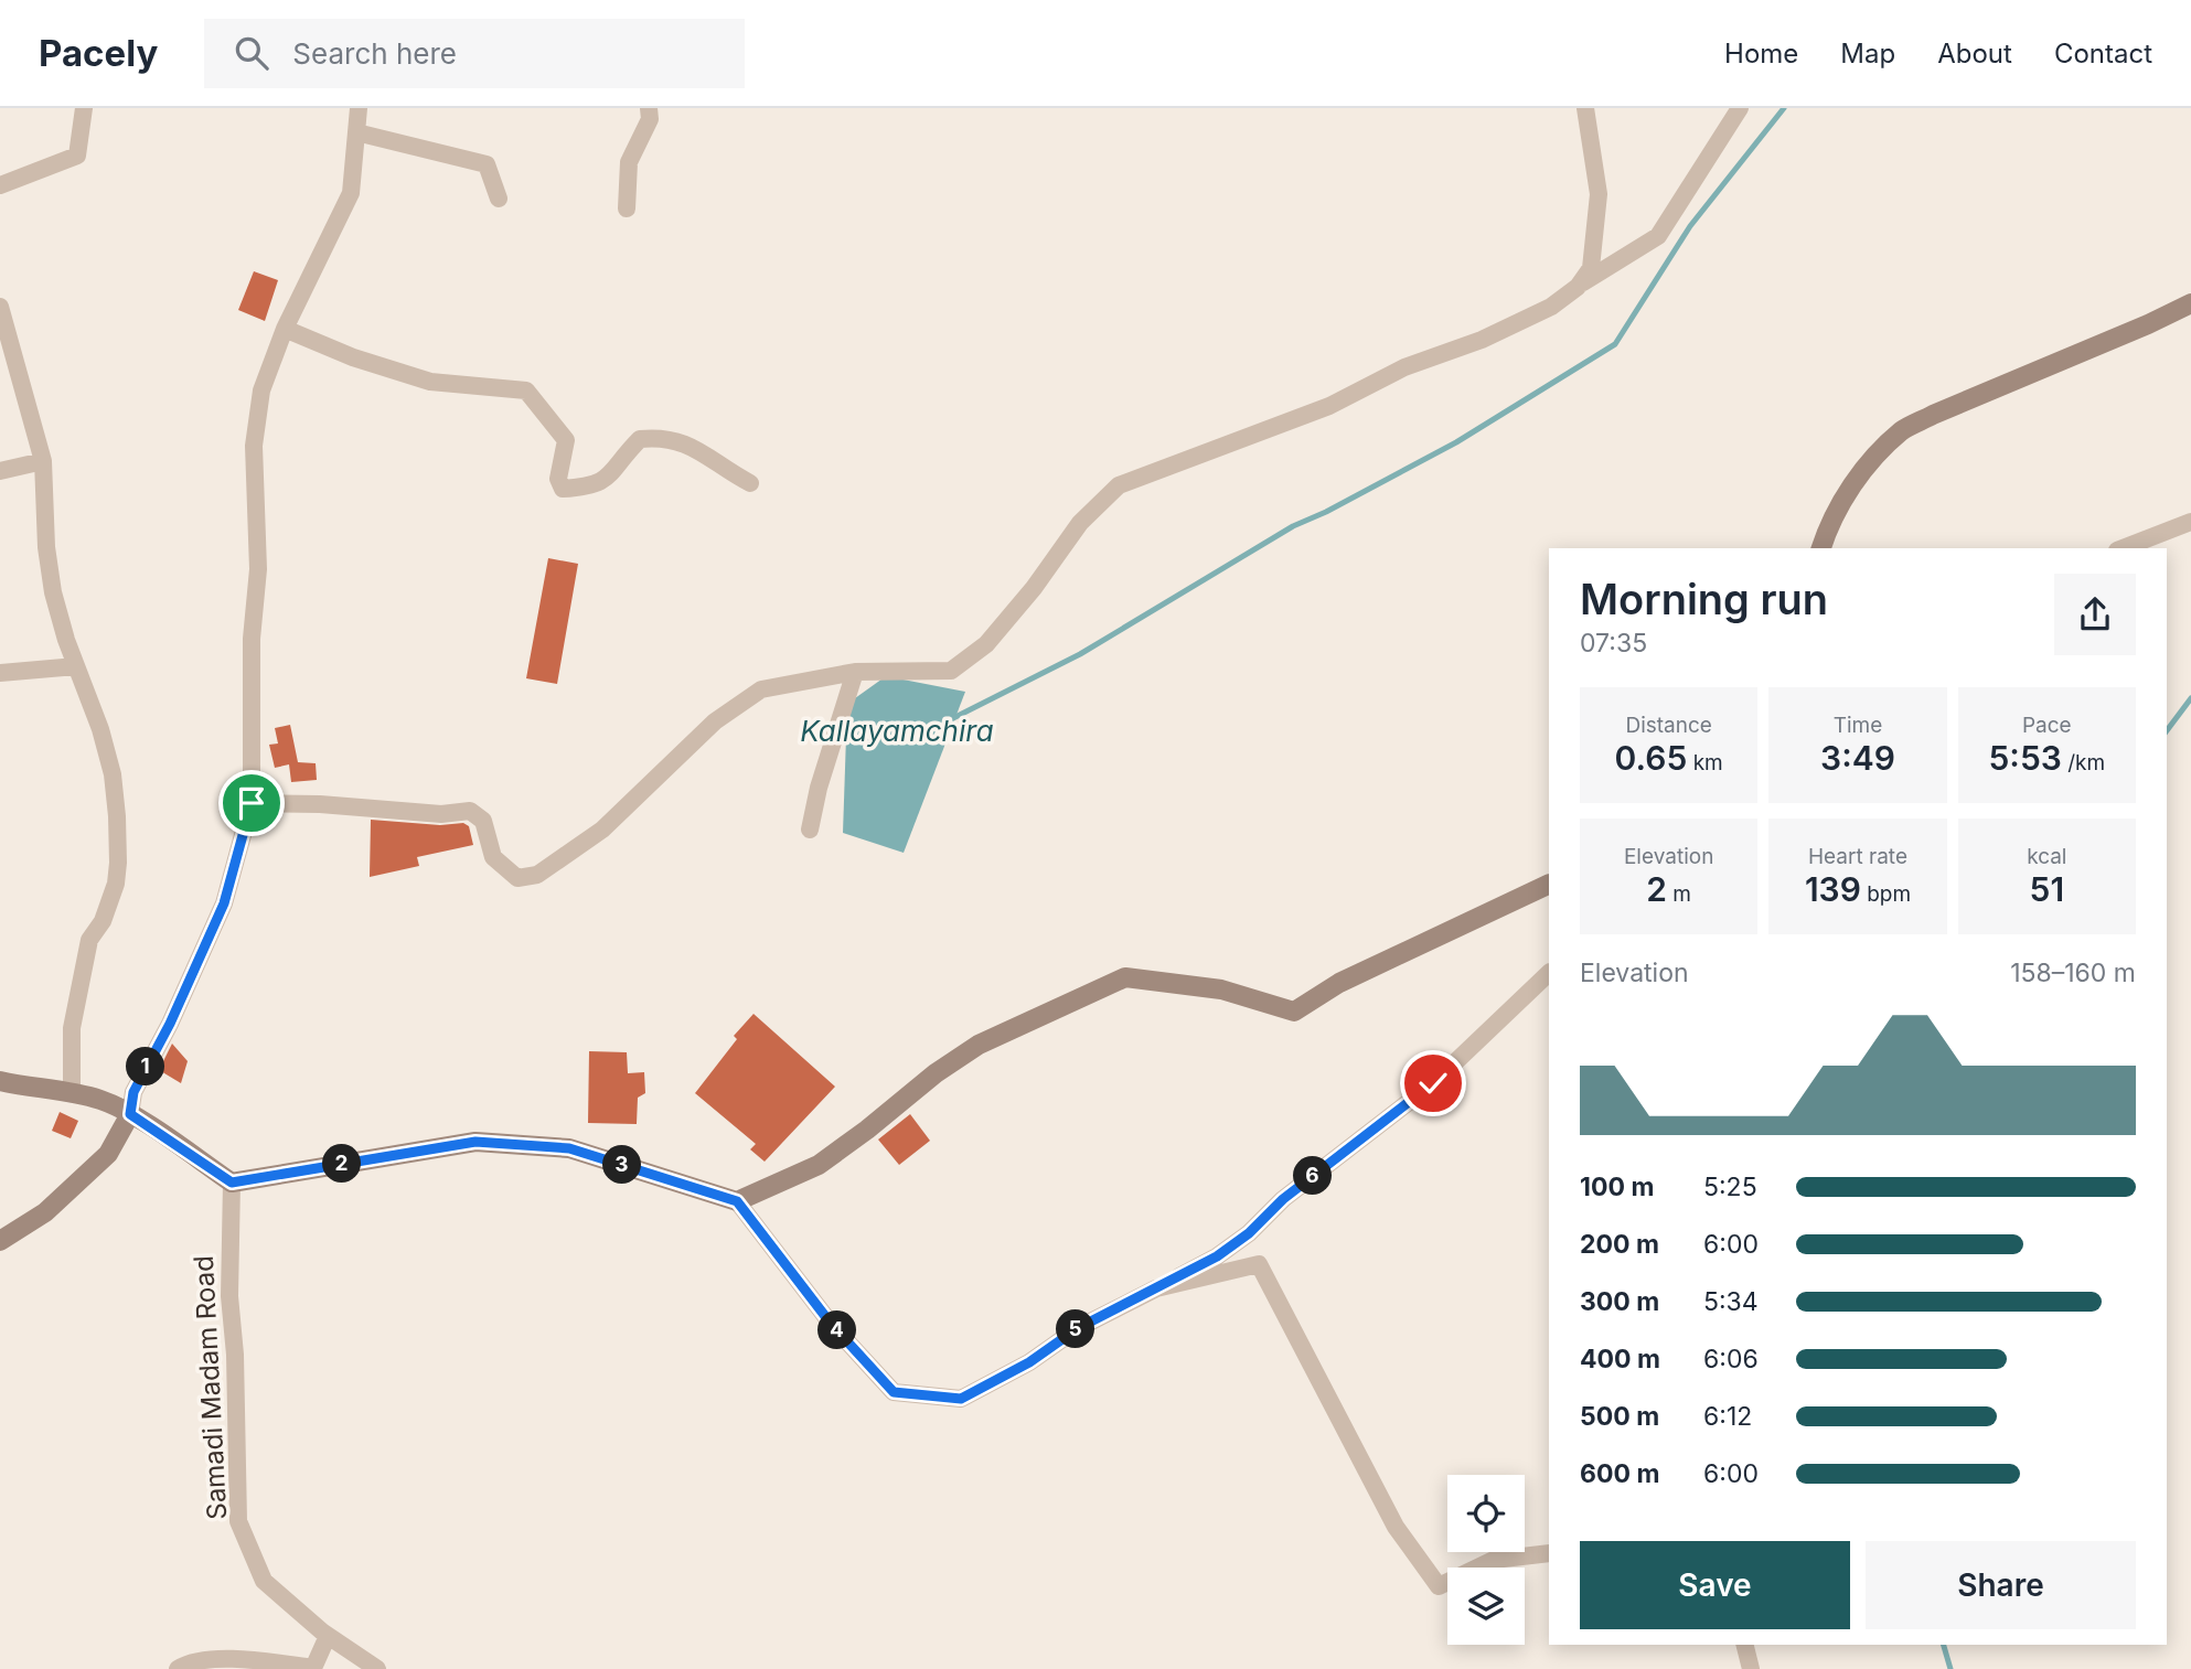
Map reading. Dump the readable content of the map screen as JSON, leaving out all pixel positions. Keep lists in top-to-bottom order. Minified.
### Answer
{"streets":{"street":["Samadi Madam Road"]},"water":["Kallayamchira"],"page":{"header":"Pacely","search":"Search here","nav":["Home","Map","About","Contact"],"heading":["Morning run","07:35"],"stats":[["Distance","0.65 km"],["Time","3:49"],["Pace","5:53 /km"],["Elevation","2 m"],["Heart rate","139 bpm"],["kcal","51"]],"chart":["Elevation","158–160 m"],"pins":["1","2","3","6","5","4"],"list":[{"name":"100 m","note":"5:25"},{"name":"200 m","note":"6:00"},{"name":"300 m","note":"5:34"},{"name":"400 m","note":"6:06"},{"name":"500 m","note":"6:12"},{"name":"600 m","note":"6:00"}],"buttons":["Save","Share"]}}
